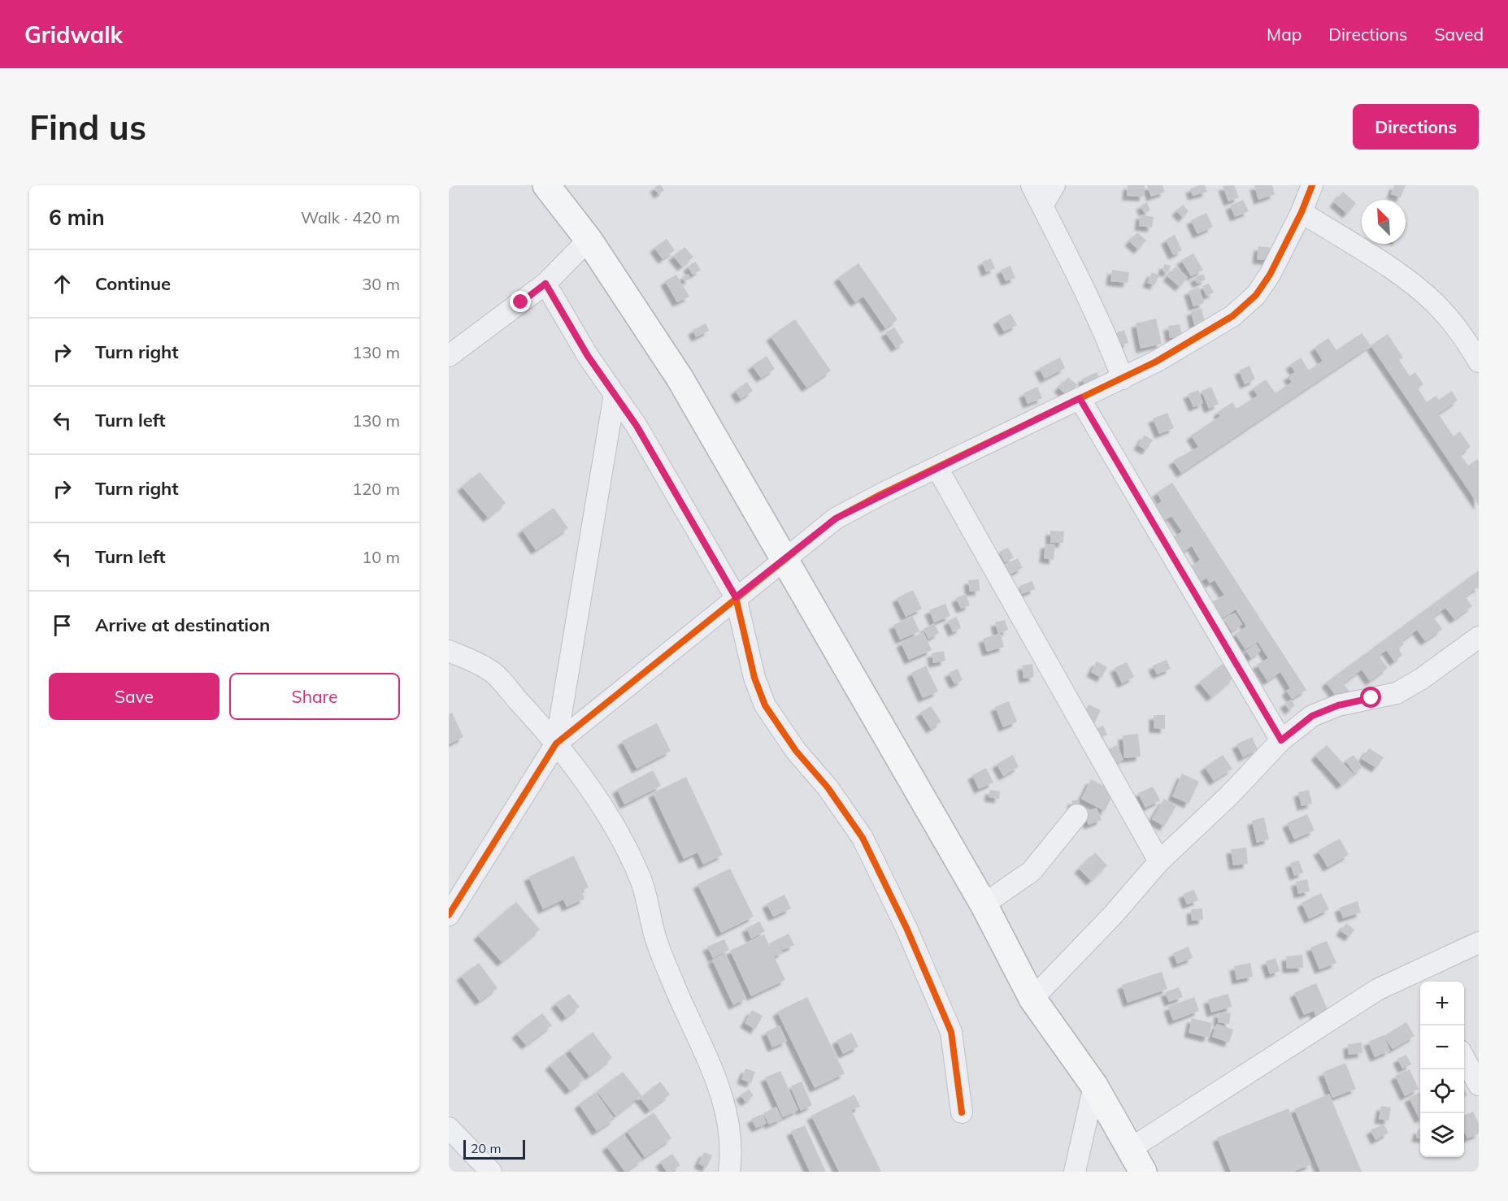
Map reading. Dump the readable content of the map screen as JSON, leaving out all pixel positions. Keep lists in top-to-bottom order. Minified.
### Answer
{"scale_bar":"20 m","north":"top left","page":{"header":"Gridwalk","nav":["Map","Directions","Saved"],"buttons":["Directions",["Save","Share"]],"title":"Find us","heading":["6 min","Walk · 420 m"],"list":[["Continue","30 m"],["Turn right","130 m"],["Turn left","130 m"],["Turn right","120 m"],["Turn left","10 m"],"Arrive at destination"],"map_buttons":["+","−"],"scale":"20 m"}}
